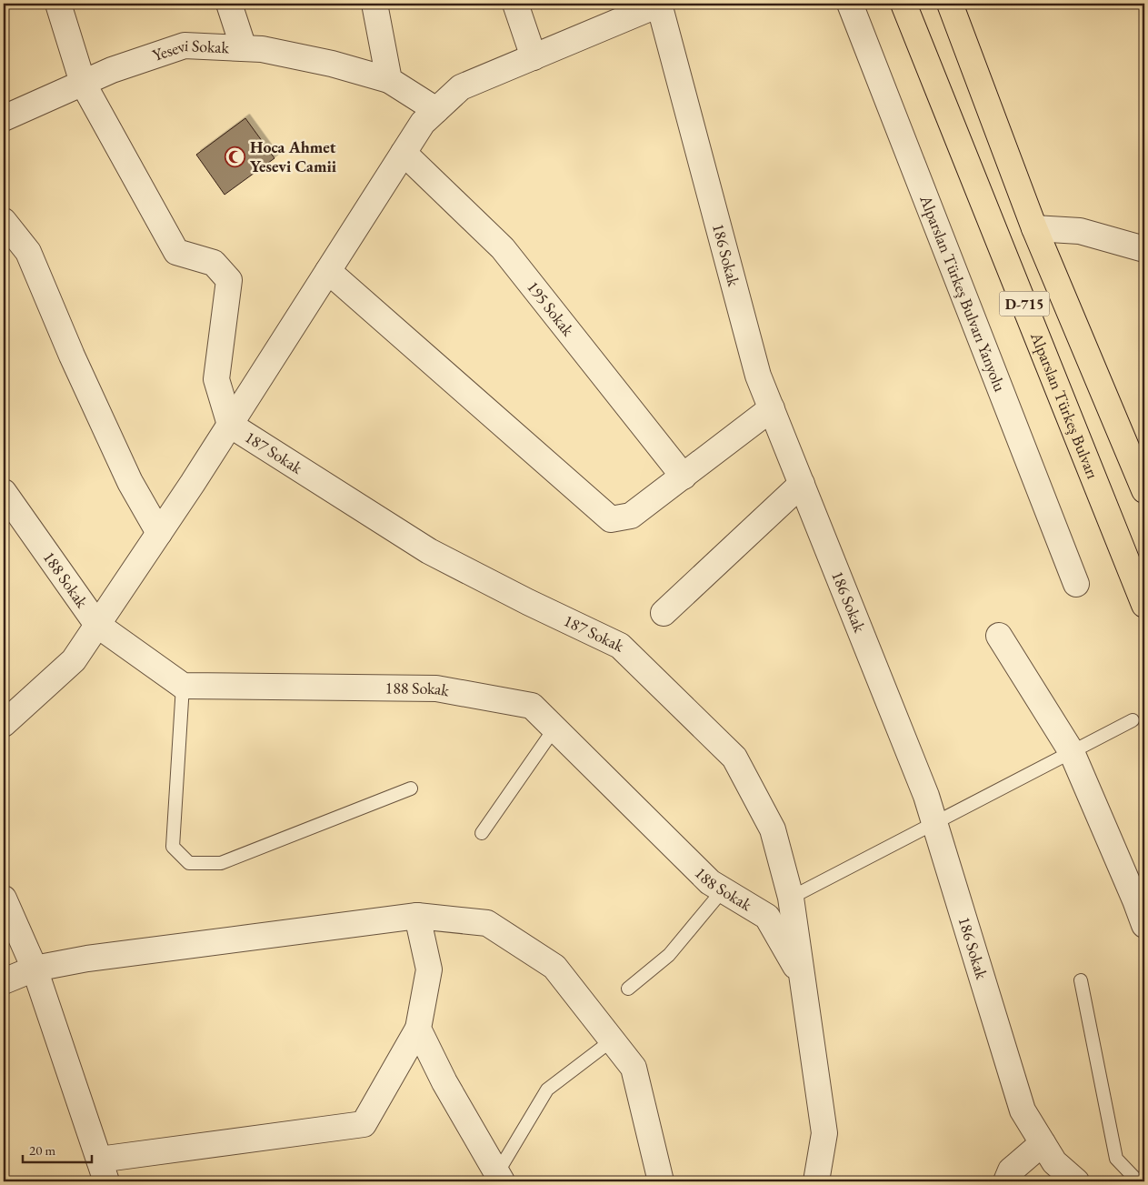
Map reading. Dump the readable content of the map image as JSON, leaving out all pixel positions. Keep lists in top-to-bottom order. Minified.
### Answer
{"streets":{"highway":["D-715","Alparslan Türkeş Bulvarı"],"street":["Yesevi Sokak","186 Sokak","Alparslan Türkeş Bulvarı Yanyolu","195 Sokak","187 Sokak","188 Sokak"]},"crossings":[["187 Sokak","188 Sokak"]],"places":{"mosque":["Hoca Ahmet Yesevi Camii"]},"scale_bar":"20 m"}
